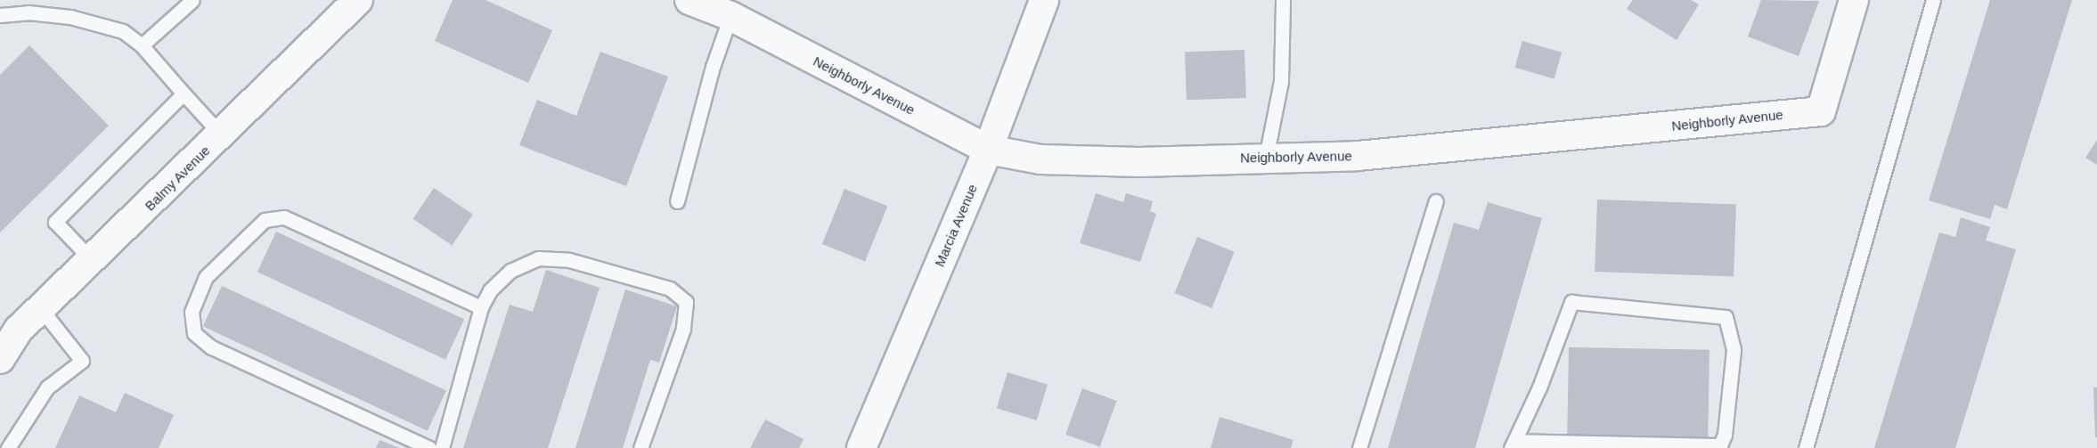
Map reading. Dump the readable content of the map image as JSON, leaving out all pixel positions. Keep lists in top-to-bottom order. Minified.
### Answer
{"streets":{"street":["Neighborly Avenue","Balmy Avenue","Marcia Avenue"]},"crossings":[["Neighborly Avenue","Marcia Avenue"]]}
